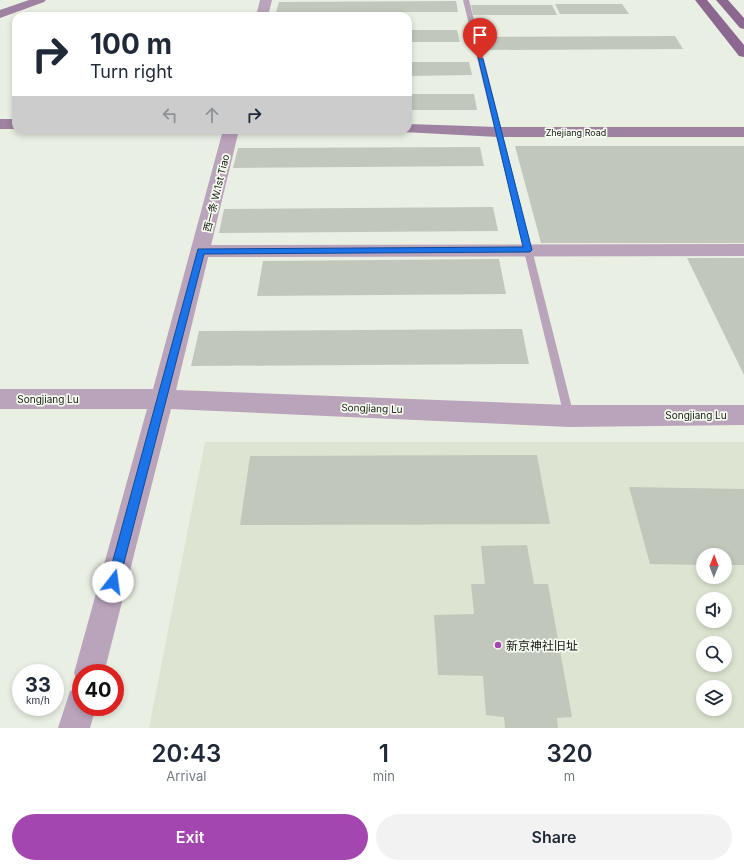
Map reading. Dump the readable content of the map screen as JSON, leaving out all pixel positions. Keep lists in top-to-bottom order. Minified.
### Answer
{"streets":{"main road":["Zhejiang Road"],"street":["西一条 W.1st Tiao","Songjiang Lu"]},"crossings":[["西一条 W.1st Tiao","Songjiang Lu"]],"places":["新京神社旧址"],"north":"top","page":{"turn":["100 m","Turn right"],"speed":"33 km/h","limit":"40","eta":["20:43","Arrival","1","min","320","m"],"buttons":["Exit","Share"]}}
